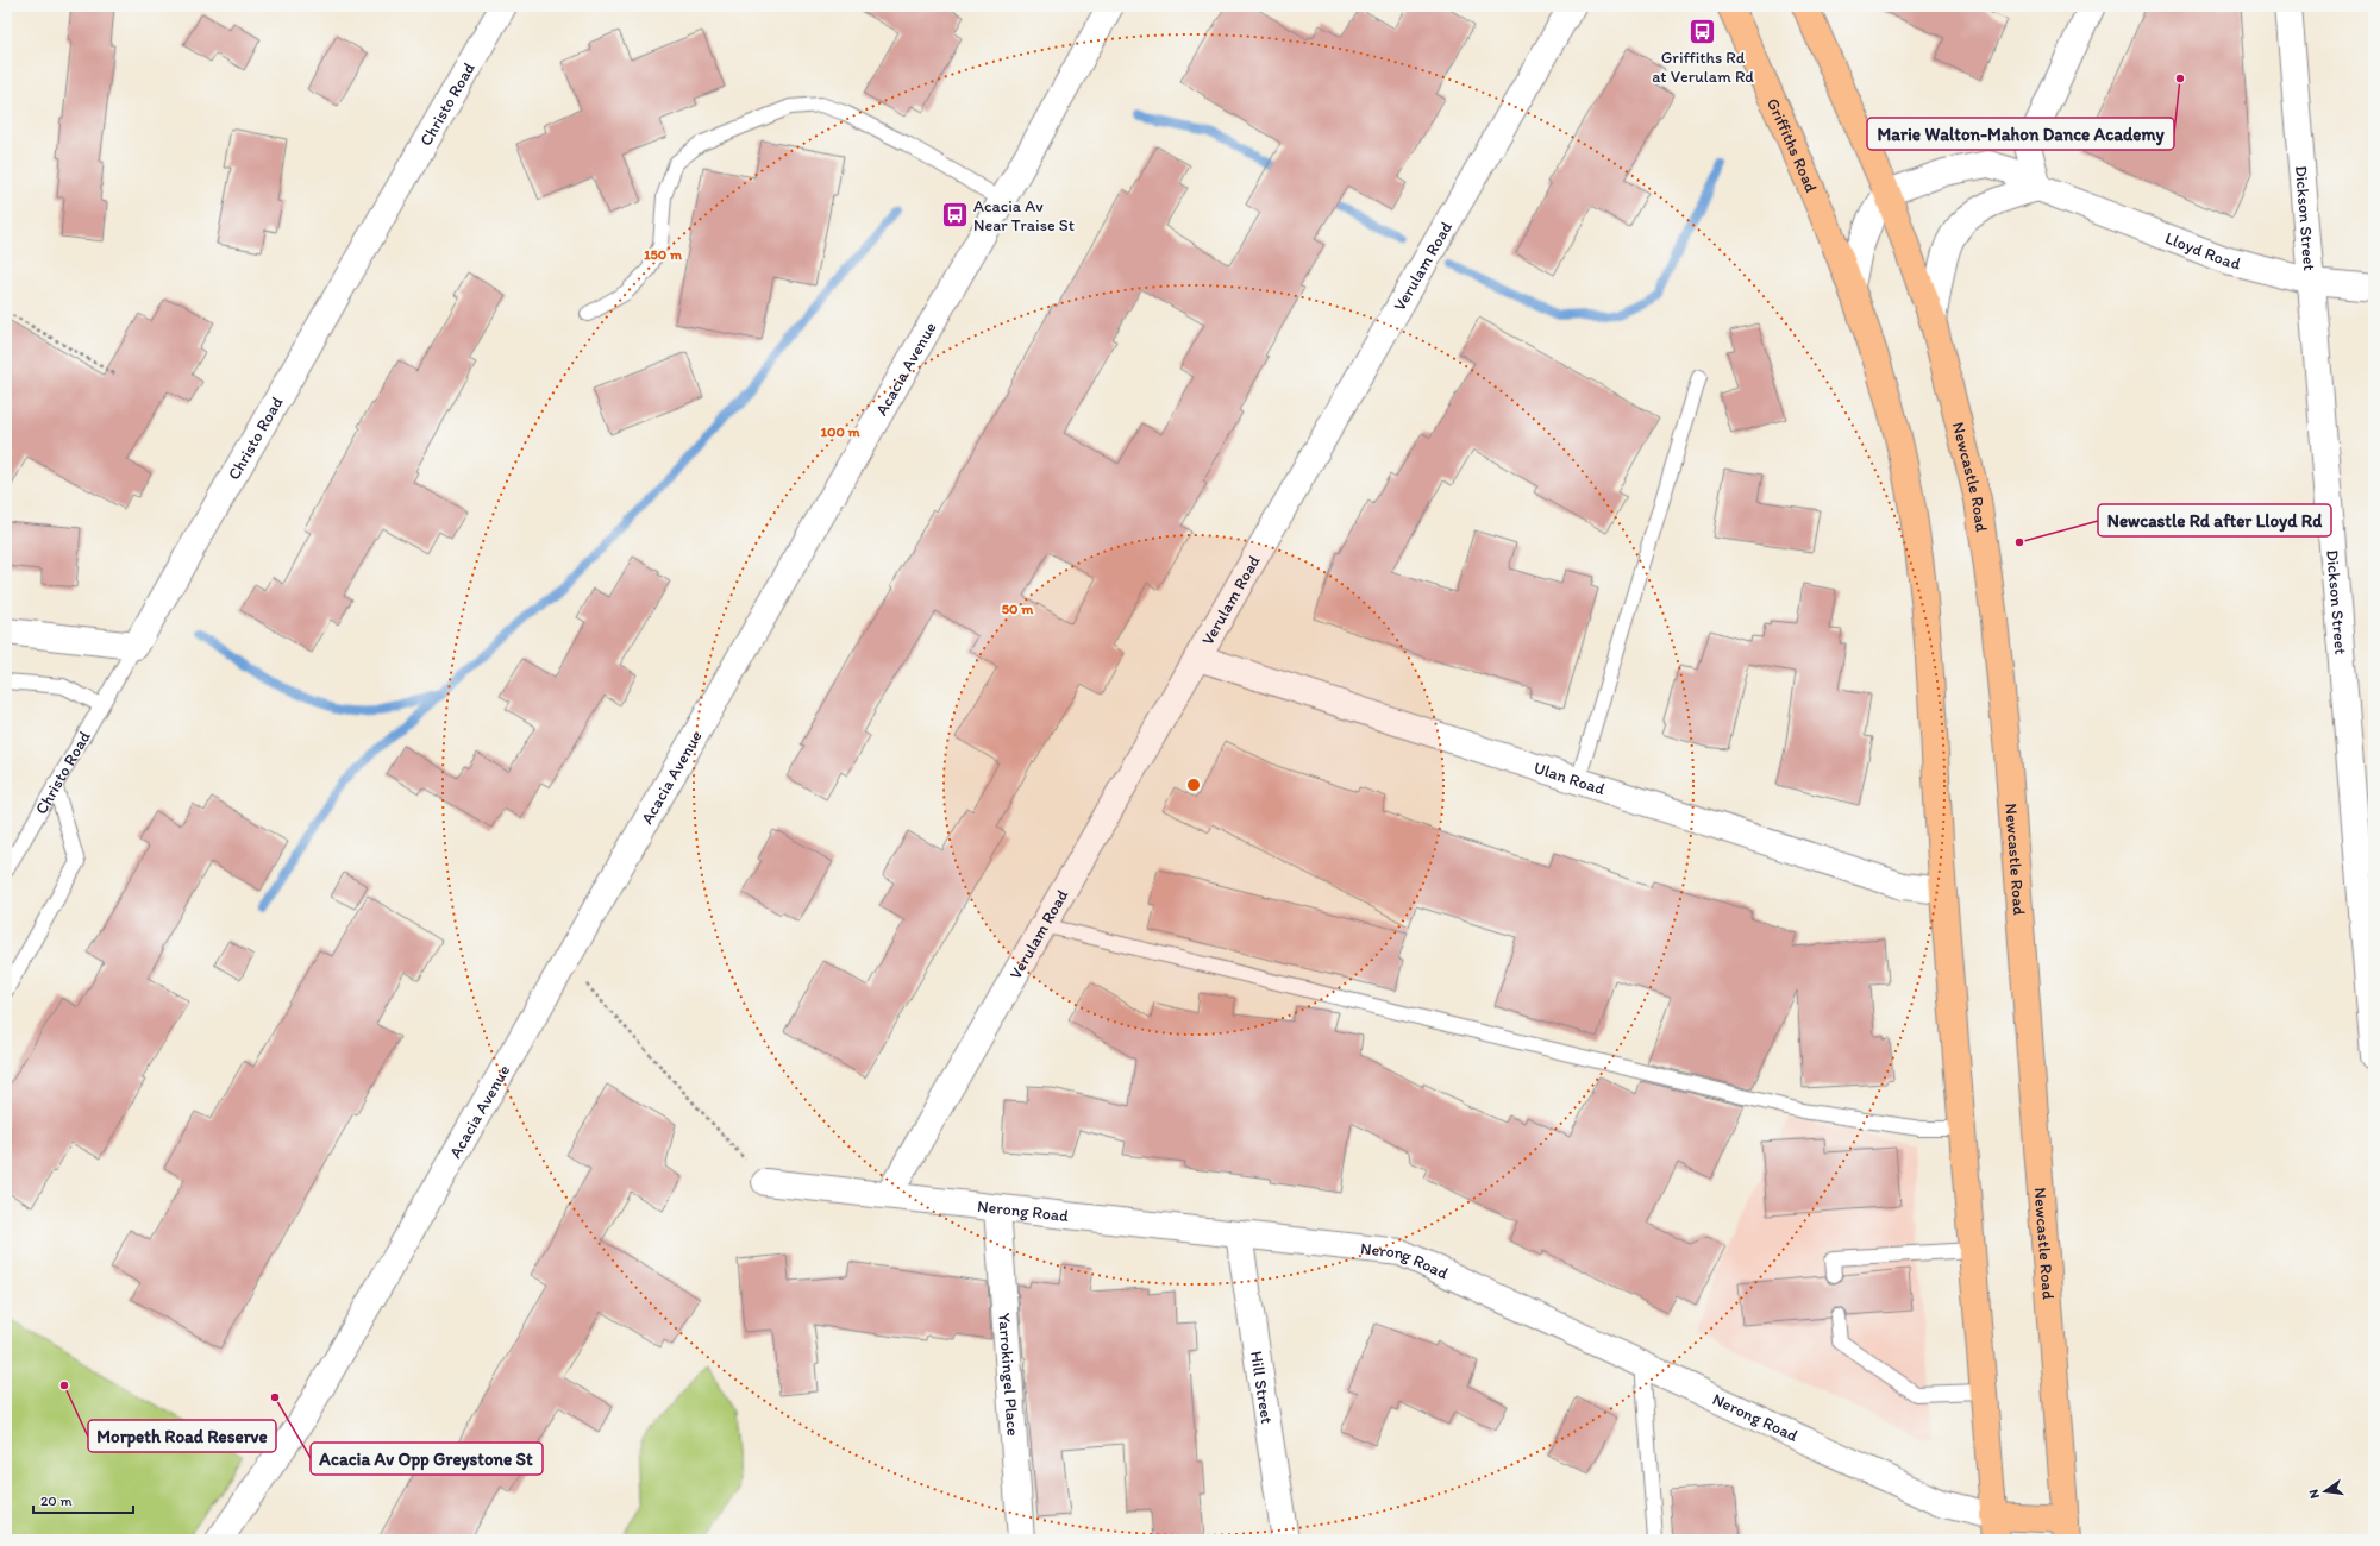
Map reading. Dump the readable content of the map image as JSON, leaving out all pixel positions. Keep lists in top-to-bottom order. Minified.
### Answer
{"streets":{"highway":["Griffiths Road","Newcastle Road"],"street":["Christo Road","Dickson Street","Lloyd Road","Verulam Road","Acacia Avenue","Ulan Road","Nerong Road","Yarrokingel Place","Hill Street"]},"crossings":[["Dickson Street","Lloyd Road"],["Lloyd Road","Newcastle Road"],["Verulam Road","Ulan Road"],["Verulam Road","Nerong Road"],["Nerong Road","Yarrokingel Place"],["Nerong Road","Hill Street"]],"places":{"bus stop":["Griffiths Rd at Verulam Rd","Acacia Av Near Traise St"],"other":["Marie Walton-Mahon Dance Academy","Newcastle Rd after Lloyd Rd","Morpeth Road Reserve","Acacia Av Opp Greystone St"]},"scale_bar":"20 m","north":"left","rings":["150 m","100 m","50 m"]}
